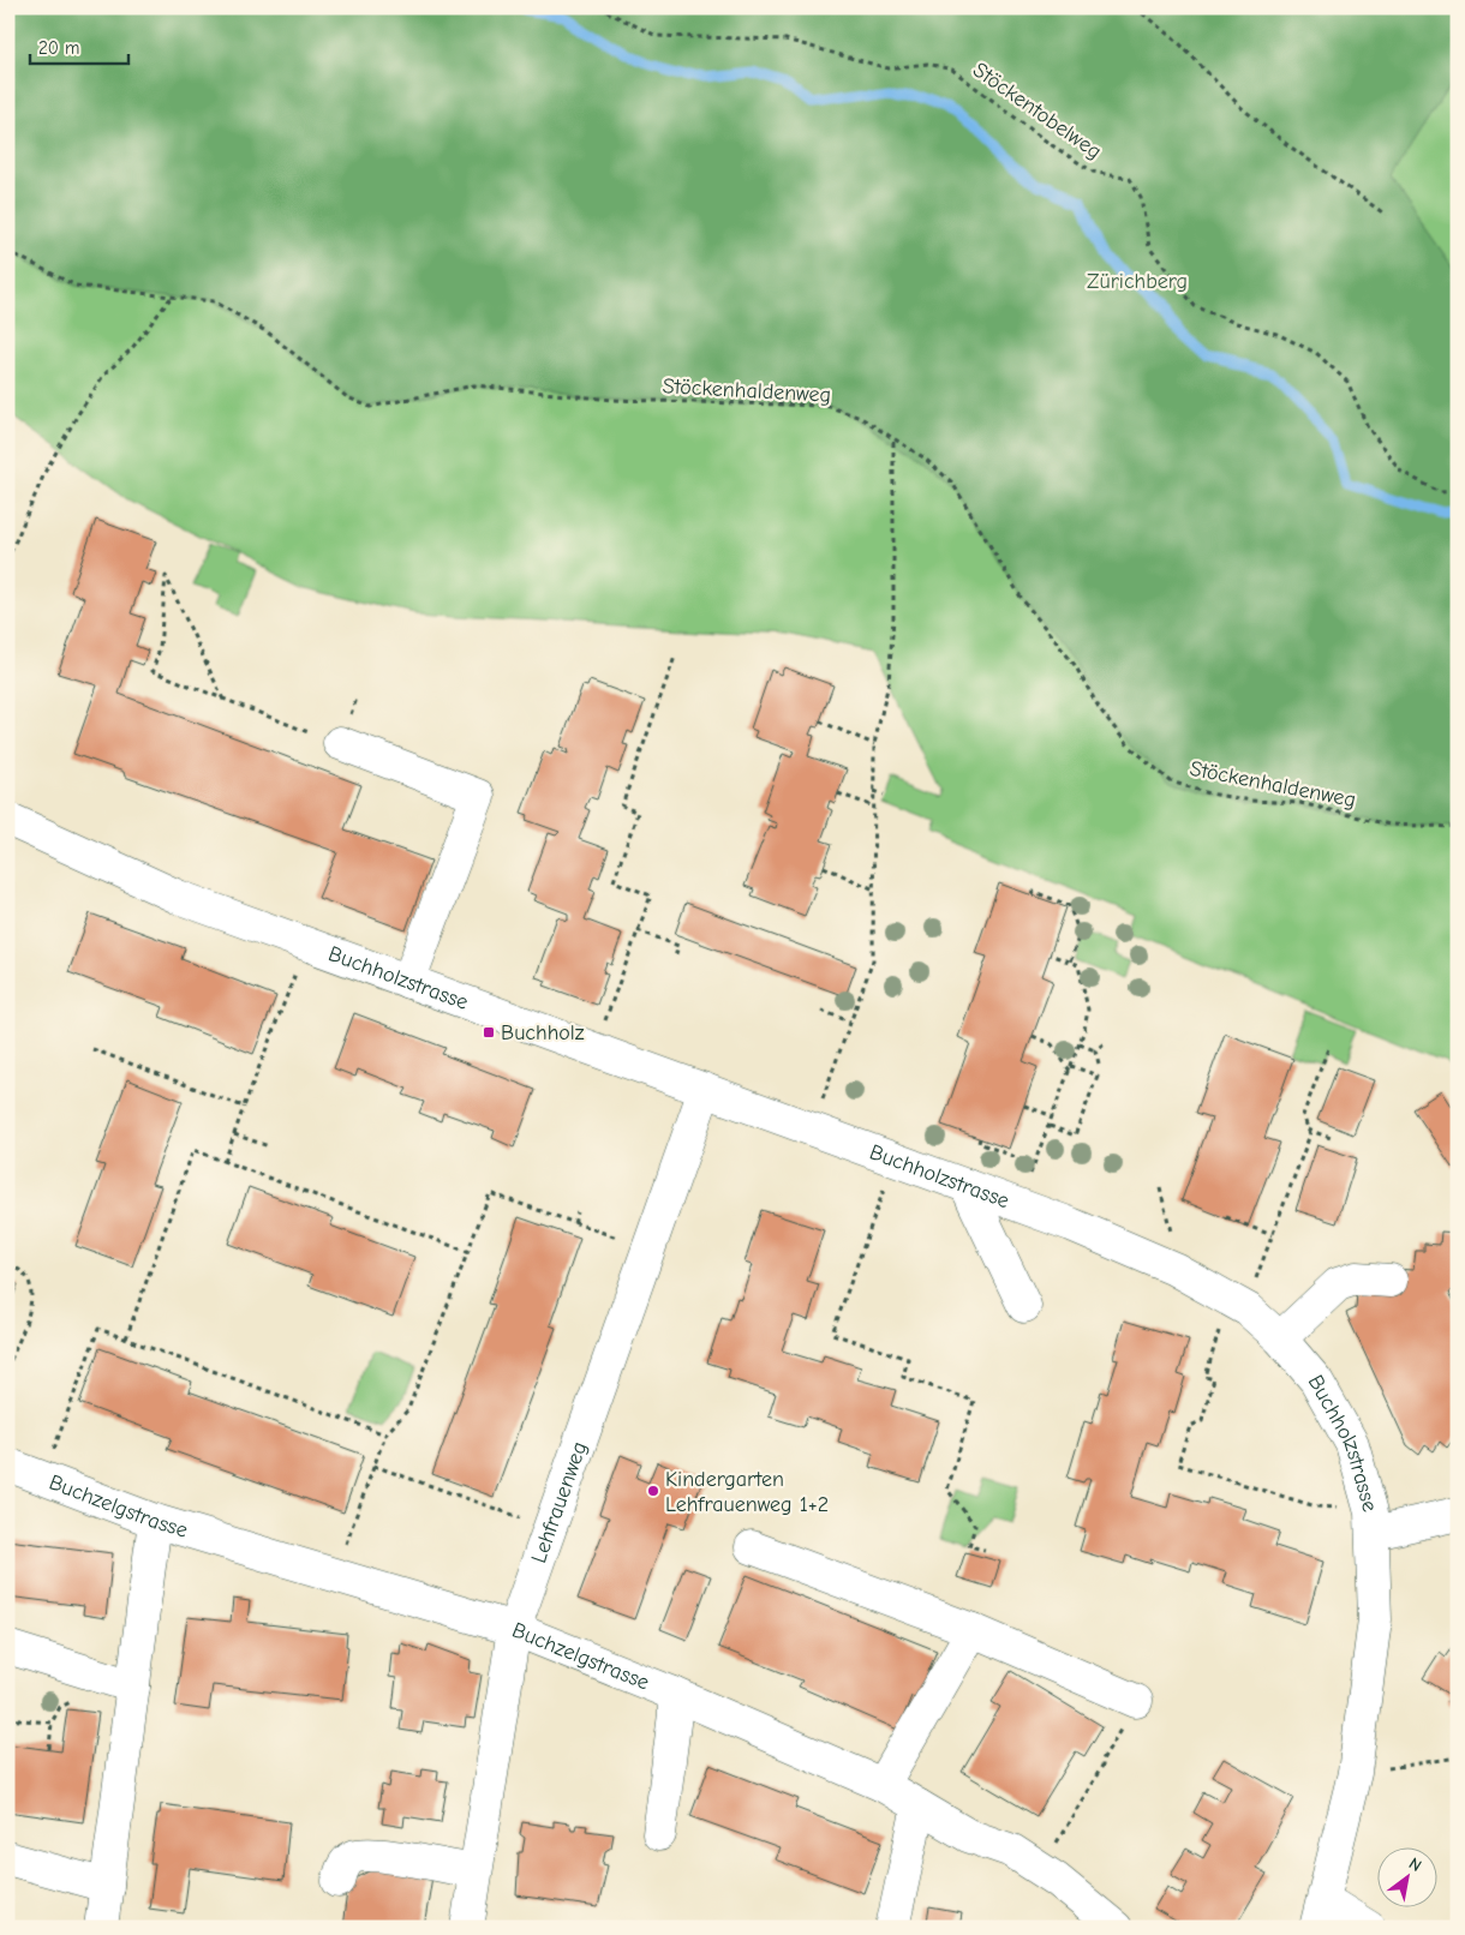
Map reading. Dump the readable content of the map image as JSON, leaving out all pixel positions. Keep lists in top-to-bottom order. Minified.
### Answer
{"streets":{"street":["Buchholzstrasse","Lehfrauenweg","Buchzelgstrasse"],"path":["Stöckentobelweg","Stöckenhaldenweg"]},"crossings":[["Buchholzstrasse","Lehfrauenweg"],["Lehfrauenweg","Buchzelgstrasse"]],"parks":["Zürichberg"],"places":{"transit":["Buchholz"],"other":["Kindergarten Lehfrauenweg 1+2"]},"scale_bar":"20 m","north":"top right"}
